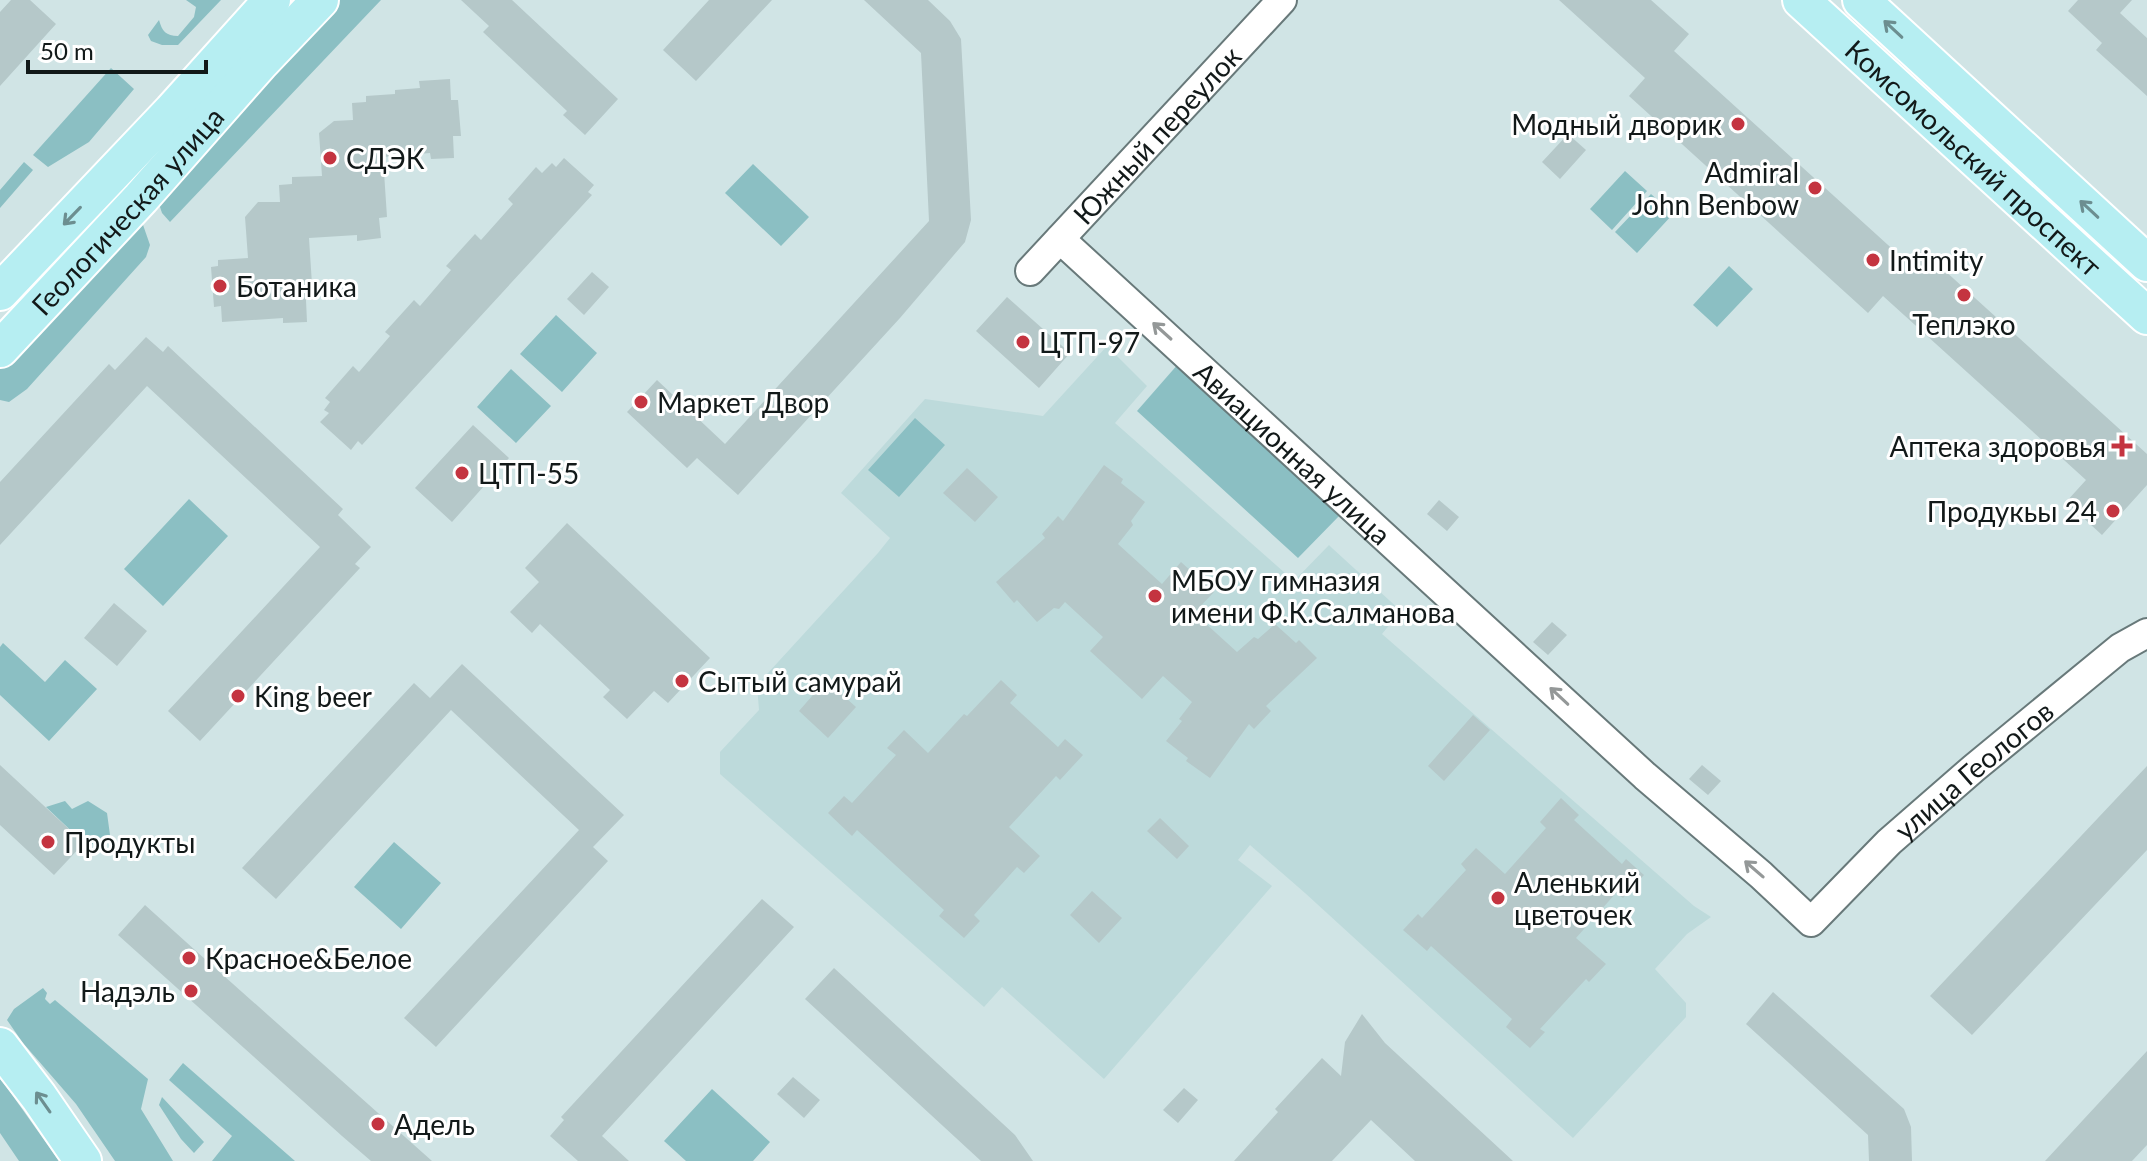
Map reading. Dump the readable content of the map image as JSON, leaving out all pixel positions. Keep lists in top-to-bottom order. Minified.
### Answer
{"streets":{"main road":["Комсомольский проспект","Геологическая улица"],"street":["Южный переулок","Авиационная улица","улица Геологов"]},"crossings":[["Южный переулок","Авиационная улица"],["Авиационная улица","улица Геологов"]],"one_way":["Авиационная улица"],"places":{"other":["Модный дворик","СДЭК","Admiral John Benbow","Intimity","Ботаника","Теплэко","ЦТП-97","Маркет Двор","ЦТП-55","Продукьы 24","МБОУ гимназия имени Ф.К.Салманова","Сытый самурай","King beer","Продукты","Аленький цветочек","Красное&Белое","Надэль","Адель"],"health":["Аптека здоровья"]},"scale_bar":"50 m"}
